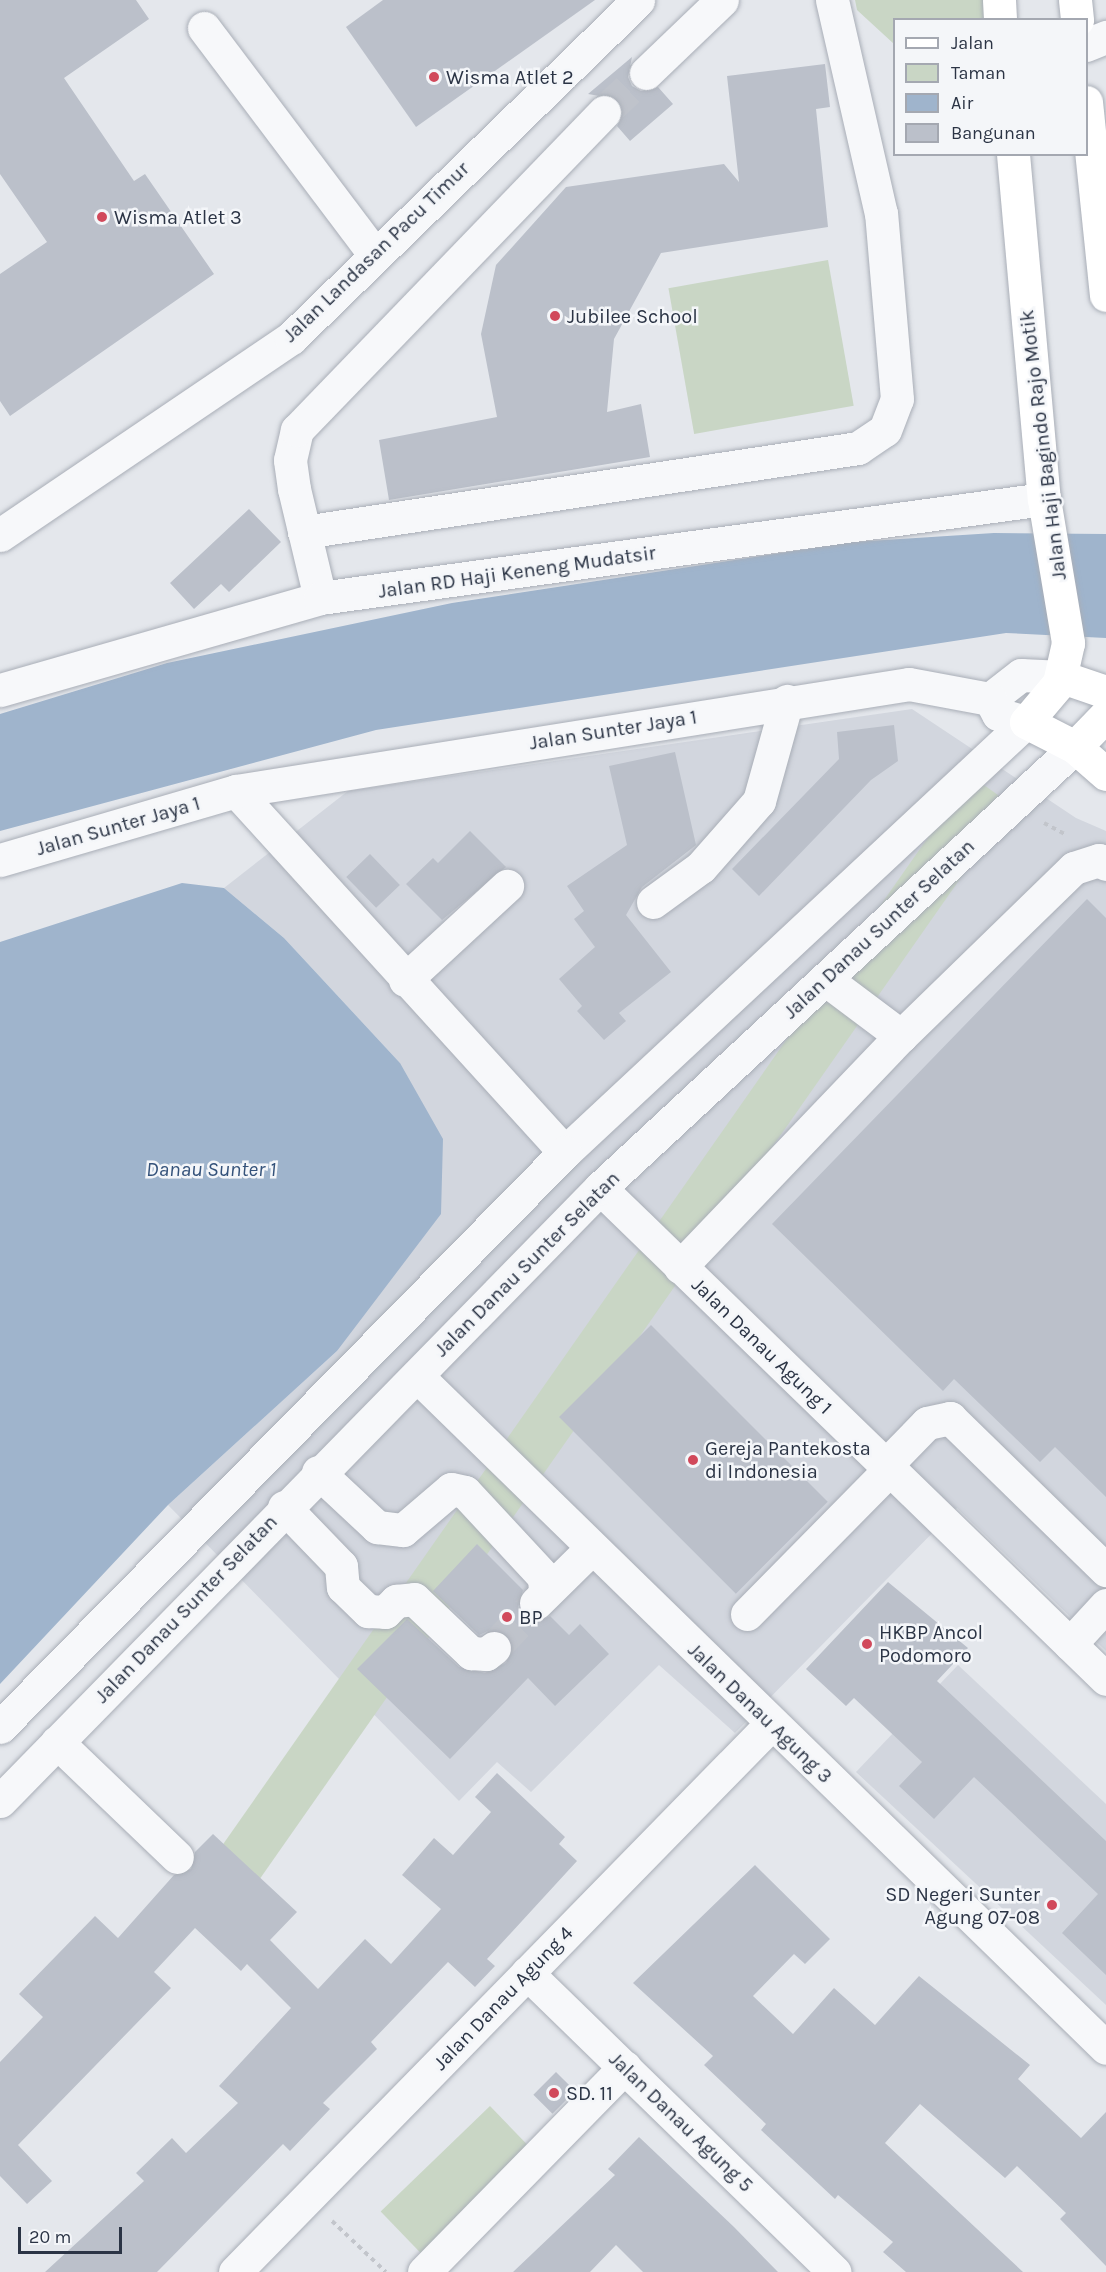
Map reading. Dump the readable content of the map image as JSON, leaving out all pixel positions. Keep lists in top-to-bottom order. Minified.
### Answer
{"streets":{"main road":["Jalan Haji Bagindo Rajo Motik"],"street":["Jalan Landasan Pacu Timur","Jalan RD Haji Keneng Mudatsir","Jalan Sunter Jaya 1","Jalan Danau Sunter Selatan","Jalan Danau Agung 1","Jalan Danau Agung 3","Jalan Danau Agung 4","Jalan Danau Agung 5"]},"crossings":[["Jalan Haji Bagindo Rajo Motik","Jalan RD Haji Keneng Mudatsir"],["Jalan Danau Sunter Selatan","Jalan Danau Agung 1"],["Jalan Danau Sunter Selatan","Jalan Danau Agung 3"],["Jalan Danau Agung 3","Jalan Danau Agung 4"],["Jalan Danau Agung 4","Jalan Danau Agung 5"]],"water":["Danau Sunter 1"],"places":["Wisma Atlet 2","Wisma Atlet 3","Jubilee School","Gereja Pantekosta di Indonesia","BP","HKBP Ancol Podomoro","SD Negeri Sunter Agung 07-08","SD. 11"],"legend":["Jalan","Taman","Air","Bangunan"],"scale_bar":"20 m"}
